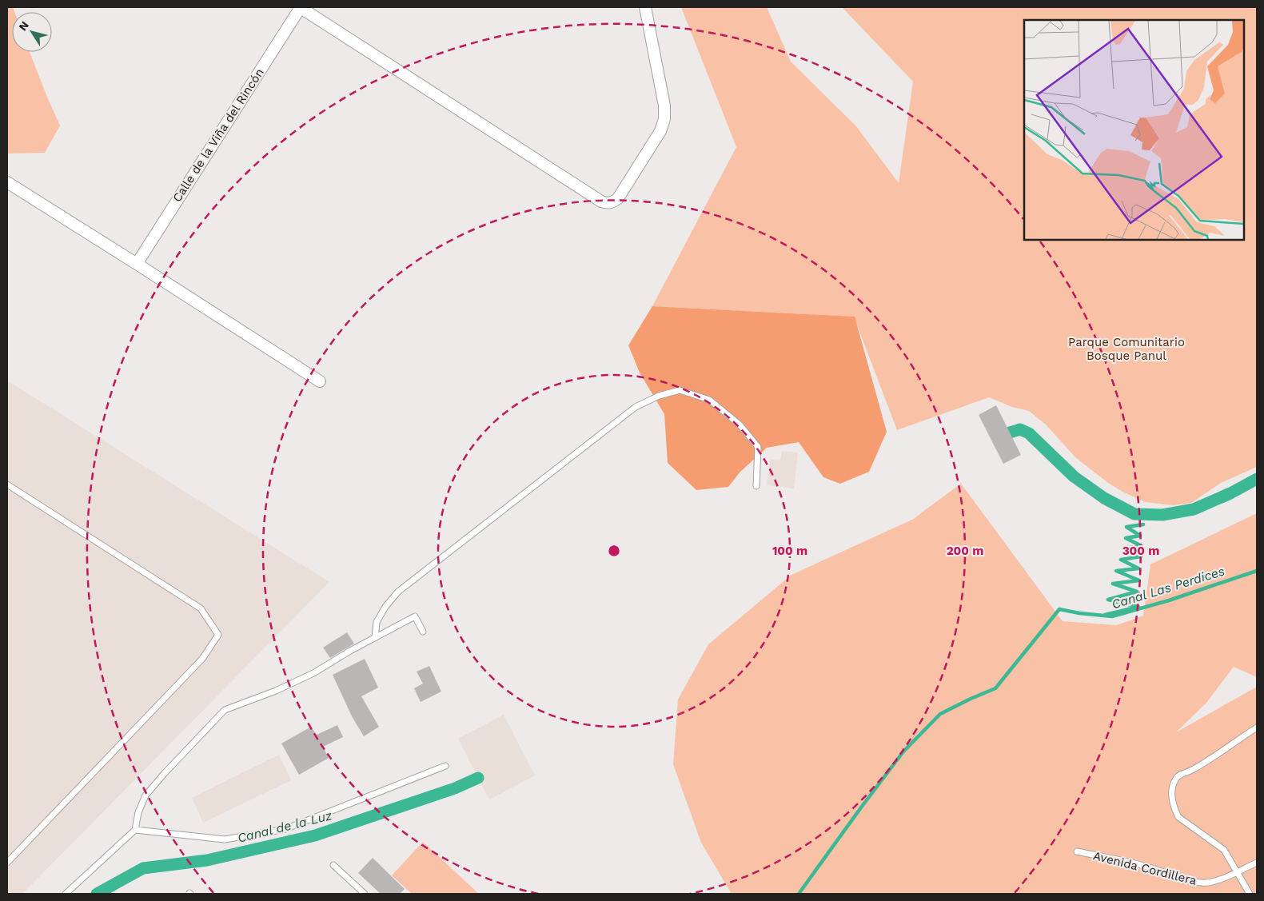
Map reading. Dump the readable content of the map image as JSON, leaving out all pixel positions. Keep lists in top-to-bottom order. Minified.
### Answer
{"streets":{"street":["Calle de la Viña del Rincón"],"lane":["Avenida Cordillera"]},"water":["Canal Las Perdices","Canal de la Luz"],"parks":["Parque Comunitario Bosque Panul"],"north":"top left","rings":["100 m","200 m","300 m"]}
